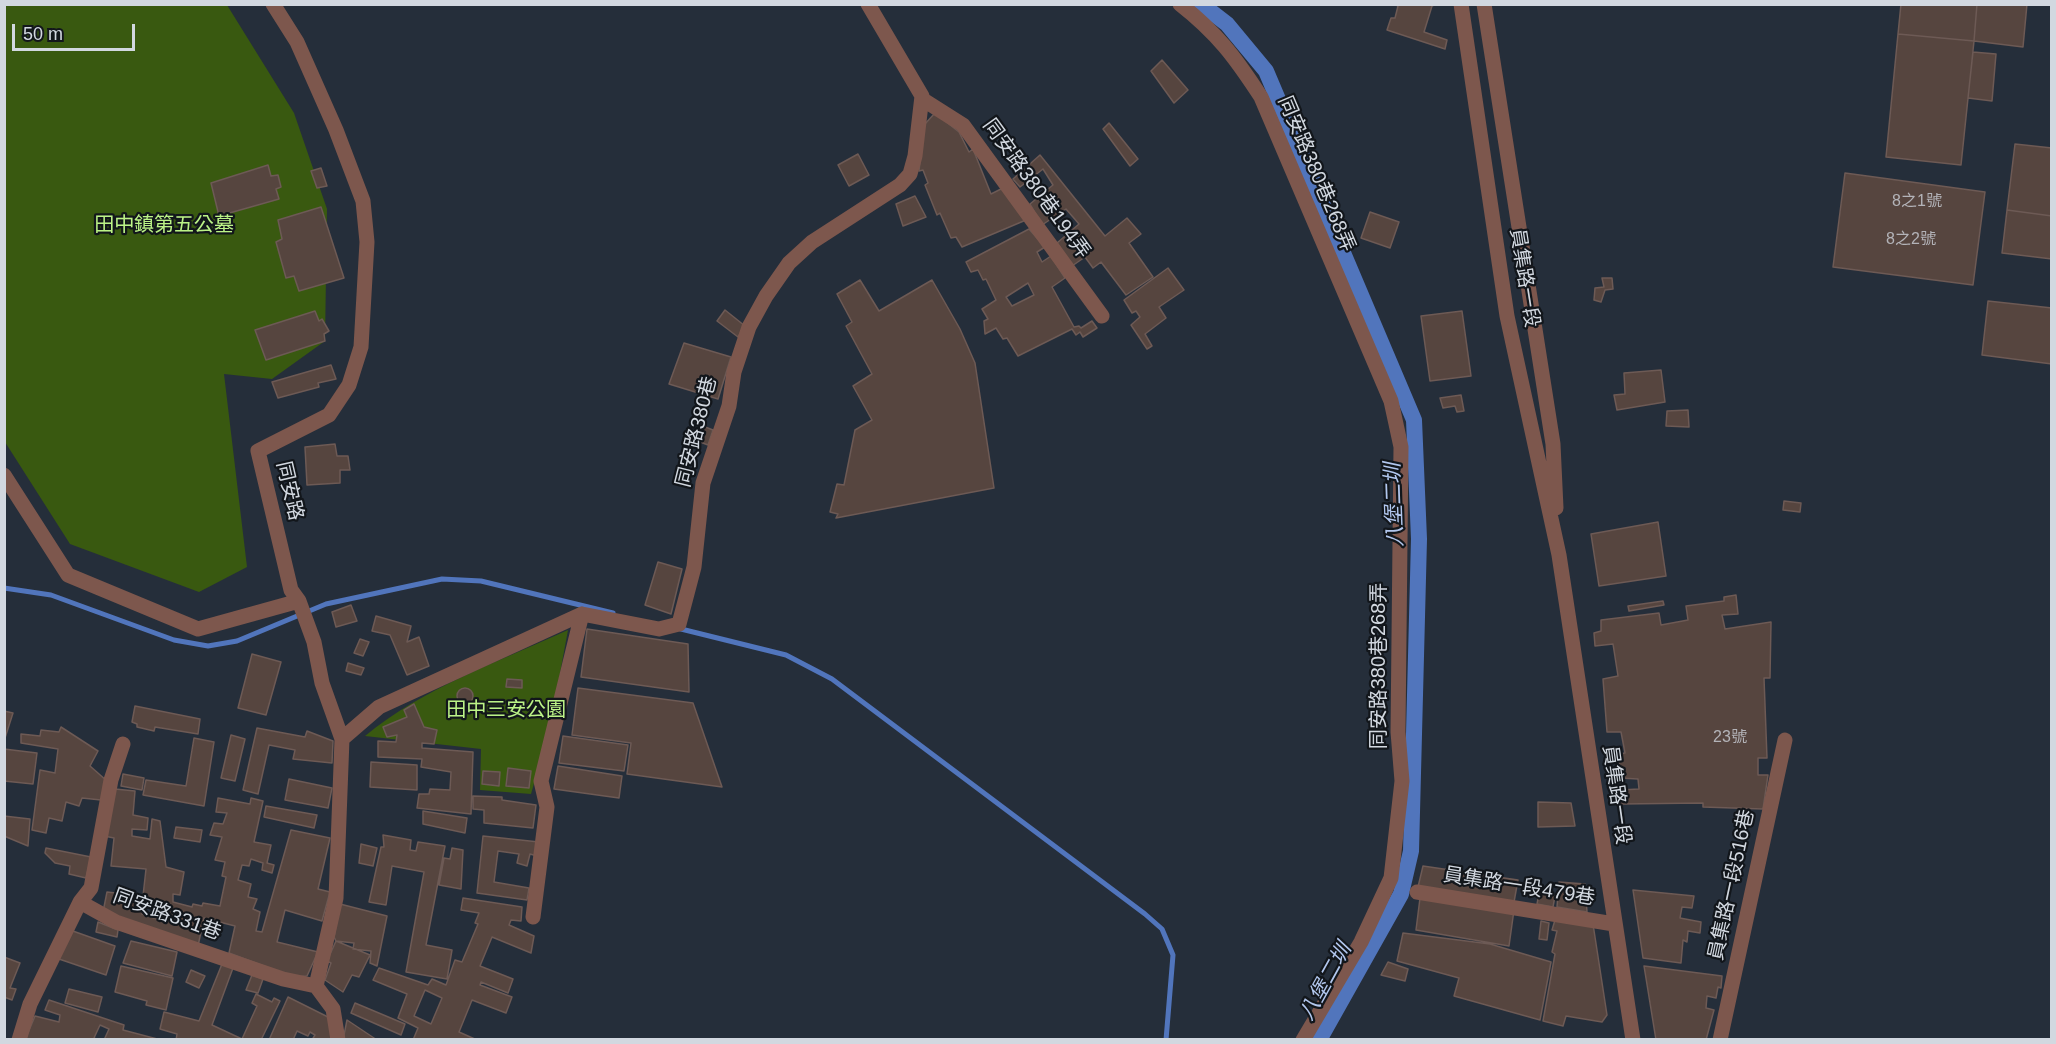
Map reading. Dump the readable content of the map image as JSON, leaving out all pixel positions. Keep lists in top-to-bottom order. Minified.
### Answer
{"streets":{"street":["同安路380巷268弄","同安路380巷194弄","員集路一段","同安路380巷","同安路","員集路一段516巷","員集路一段479巷","同安路331巷"]},"crossings":[["同安路380巷194弄","同安路380巷"],["員集路一段","員集路一段479巷"],["同安路","同安路331巷"]],"water":["八堡二圳"],"parks":["田中鎮第五公墓","田中三安公園"],"house_numbers":["8之1號","8之2號","23號"],"scale_bar":"50 m"}
